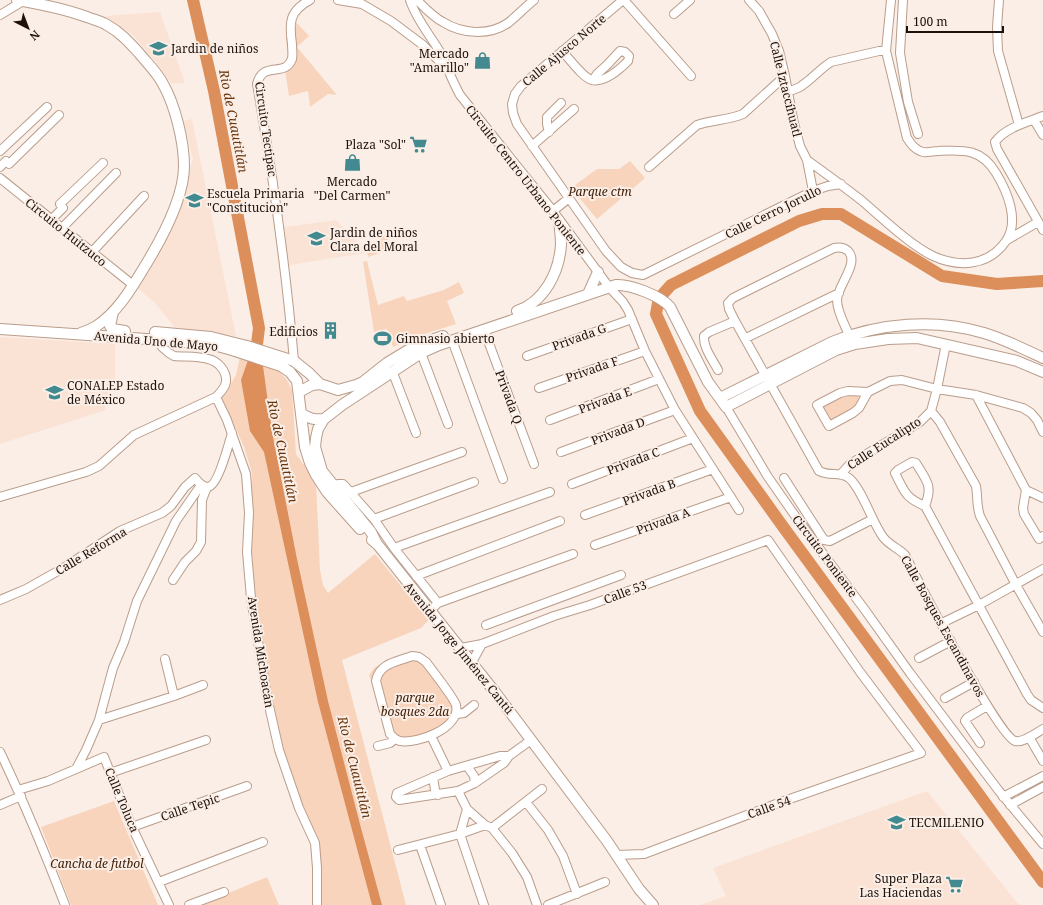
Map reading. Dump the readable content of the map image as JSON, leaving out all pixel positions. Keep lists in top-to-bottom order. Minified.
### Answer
{"streets":{"main road":["Avenida Uno de Mayo","Circuito Poniente","Avenida Jorge Jiménez Cantú"],"street":["Calle Ajusco Norte","Calle Iztaccíhuatl","Circuito Tectipac","Circuito Centro Urbano Poniente","Calle Cerro Jorullo","Circuito Huitzuco","Privada G","Privada F","Privada Q","Privada E","Privada D","Calle Eucalipto","Privada C","Privada B","Privada A","Calle Reforma","Calle 53","Calle Bosques Escandinavos","Avenida Michoacán","Calle Toluca","Calle Tepic","Calle 54"]},"crossings":[["Calle Iztaccíhuatl","Calle Cerro Jorullo"],["Circuito Centro Urbano Poniente","Privada G"],["Circuito Centro Urbano Poniente","Privada F"],["Circuito Centro Urbano Poniente","Privada E"],["Circuito Centro Urbano Poniente","Privada D"],["Circuito Centro Urbano Poniente","Privada C"],["Circuito Centro Urbano Poniente","Privada B"],["Circuito Centro Urbano Poniente","Privada A"],["Circuito Centro Urbano Poniente","Circuito Poniente"],["Privada Q","Circuito Poniente"],["Calle Eucalipto","Calle Bosques Escandinavos"],["Circuito Poniente","Avenida Jorge Jiménez Cantú"],["Calle 53","Avenida Jorge Jiménez Cantú"],["Calle 53","Calle 54"],["Avenida Jorge Jiménez Cantú","Calle 54"],["Calle Toluca","Calle Tepic"]],"water":["Rio de Cuautitlán"],"parks":["Parque ctm","parque bosques 2da","Cancha de futbol"],"places":{"school or university":["Jardin de niños","Escuela Primaria \"Constitucion\"","Jardin de niños Clara del Moral","CONALEP Estado de México","TECMILENIO"],"shop":["Mercado \"Amarillo\"","Mercado \"Del Carmen\""],"supermarket":["Plaza \"Sol\"","Super Plaza Las Haciendas"],"building":["Edificios"],"sports":["Gimnasio abierto"]},"scale_bar":"100 m","north":"bottom right"}
